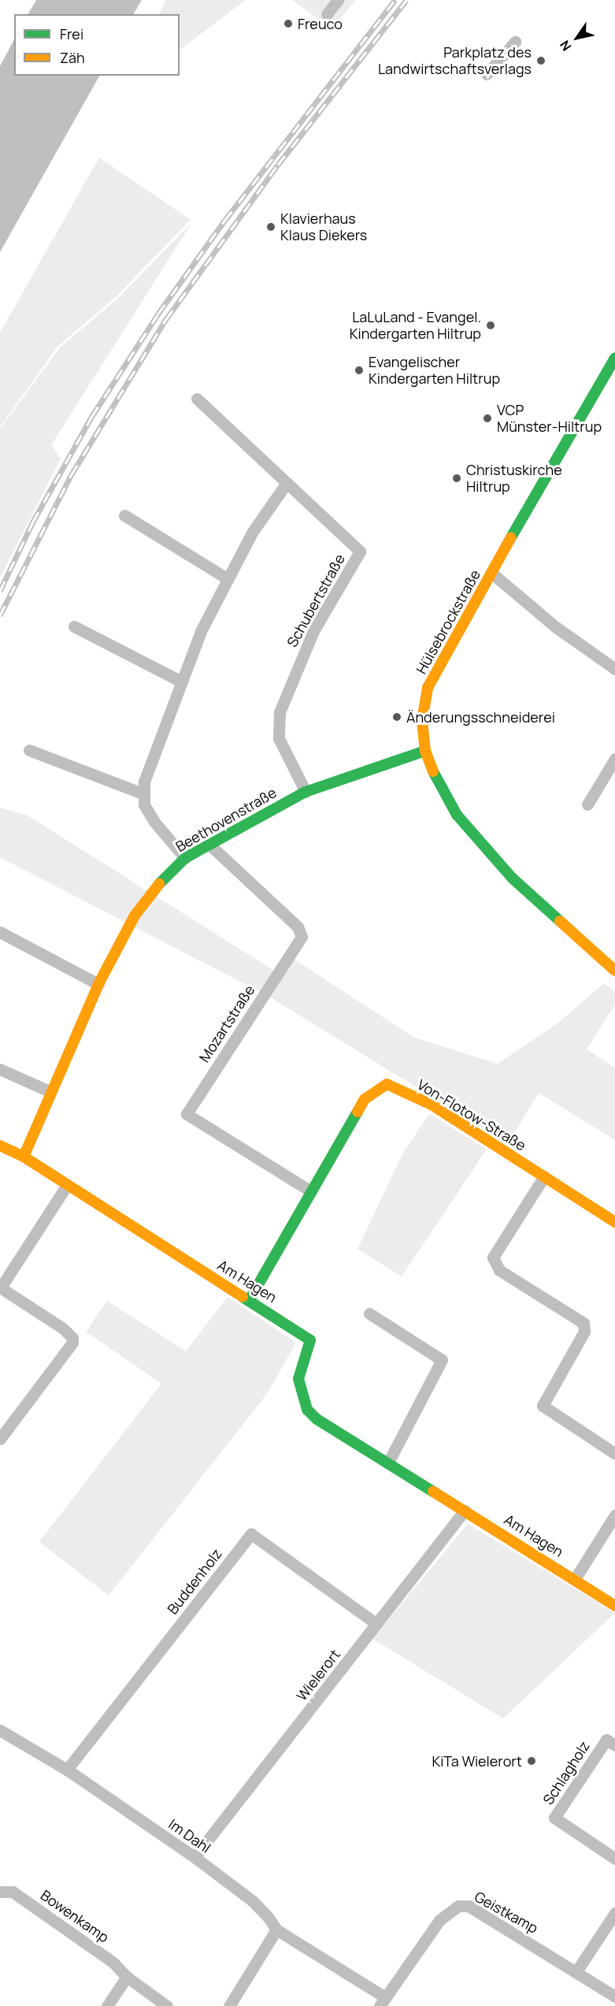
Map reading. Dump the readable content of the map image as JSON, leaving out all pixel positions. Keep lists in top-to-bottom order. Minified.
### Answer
{"streets":{"street":["Schubertstraße","Hülsebrockstraße","Beethovenstraße","Mozartstraße","Von-Flotow-Straße","Am Hagen","Buddenholz","Wielerort","Schlagholz","Im Dahl","Geistkamp","Bowenkamp"]},"crossings":[["Schubertstraße","Beethovenstraße"],["Hülsebrockstraße","Beethovenstraße"],["Beethovenstraße","Mozartstraße"],["Beethovenstraße","Am Hagen"],["Mozartstraße","Von-Flotow-Straße"],["Von-Flotow-Straße","Am Hagen"],["Am Hagen","Wielerort"],["Buddenholz","Wielerort"],["Buddenholz","Im Dahl"],["Wielerort","Im Dahl"],["Im Dahl","Geistkamp"]],"places":["Freuco","Parkplatz des Landwirtschaftsverlags","Klavierhaus Klaus Diekers","LaLuLand - Evangel. Kindergarten Hiltrup","Evangelischer Kindergarten Hiltrup","VCP Münster-Hiltrup","Christuskirche Hiltrup","Änderungsschneiderei","KiTa Wielerort"],"legend":["Frei","Zäh"],"north":"bottom left"}
